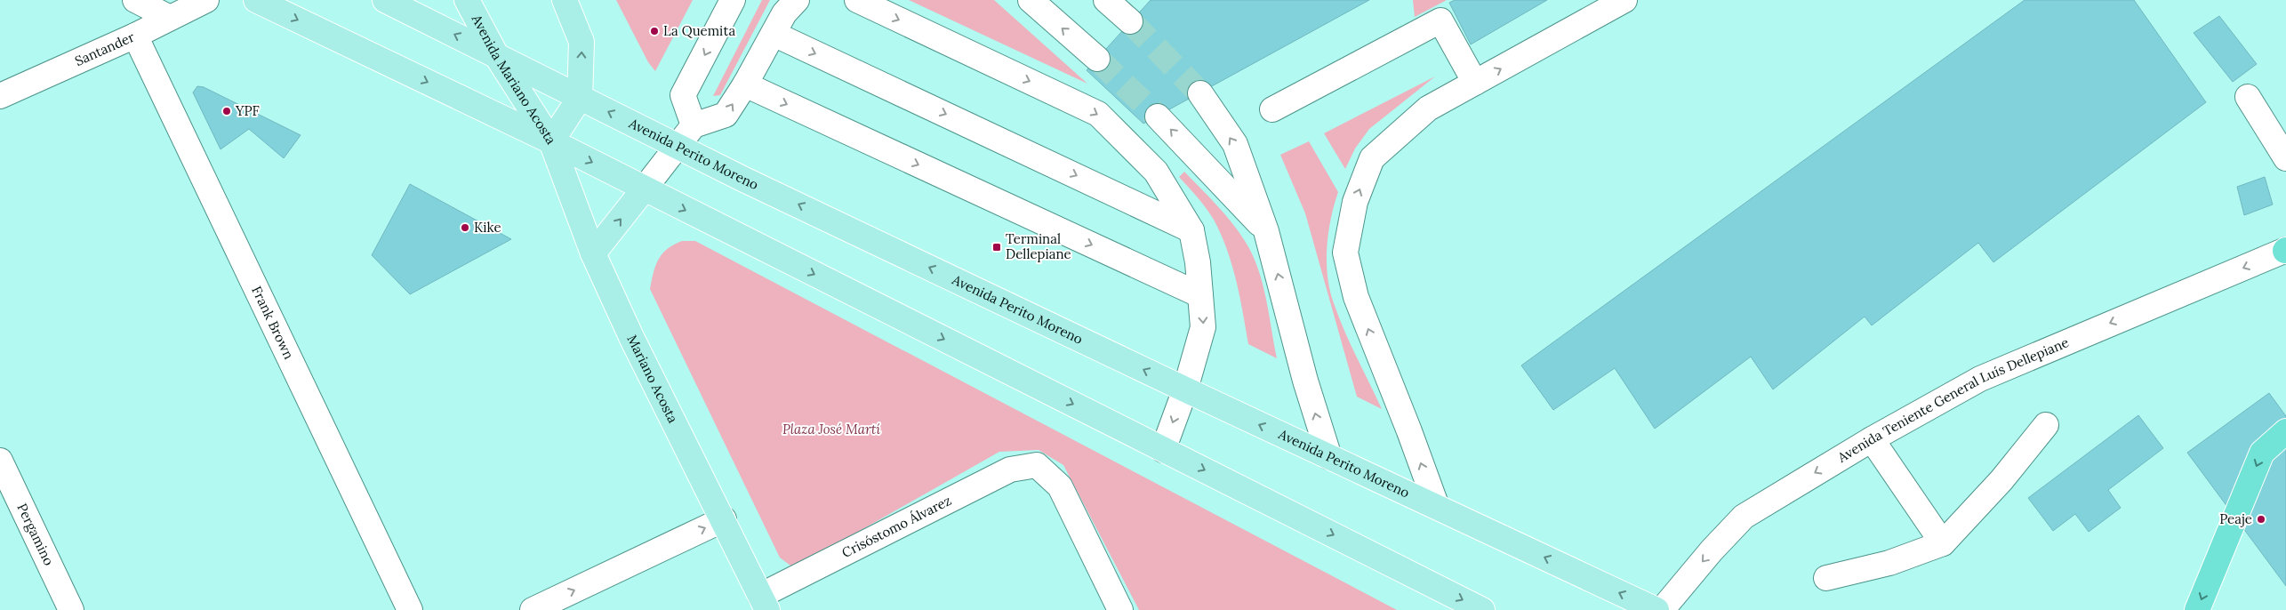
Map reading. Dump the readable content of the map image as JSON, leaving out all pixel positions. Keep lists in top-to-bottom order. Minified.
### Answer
{"streets":{"main road":["Avenida Mariano Acosta","Avenida Perito Moreno","Mariano Acosta"],"street":["Santander","Frank Brown","Avenida Teniente General Luís Dellepiane","Crisóstomo Álvarez","Pergamino"]},"crossings":[["Santander","Frank Brown"],["Avenida Mariano Acosta","Avenida Perito Moreno"],["Avenida Mariano Acosta","Mariano Acosta"],["Mariano Acosta","Crisóstomo Álvarez"]],"parks":["Plaza José Martí"],"places":{"other":["La Quemita","YPF","Kike","Peaje"],"transit":["Terminal Dellepiane"]}}
